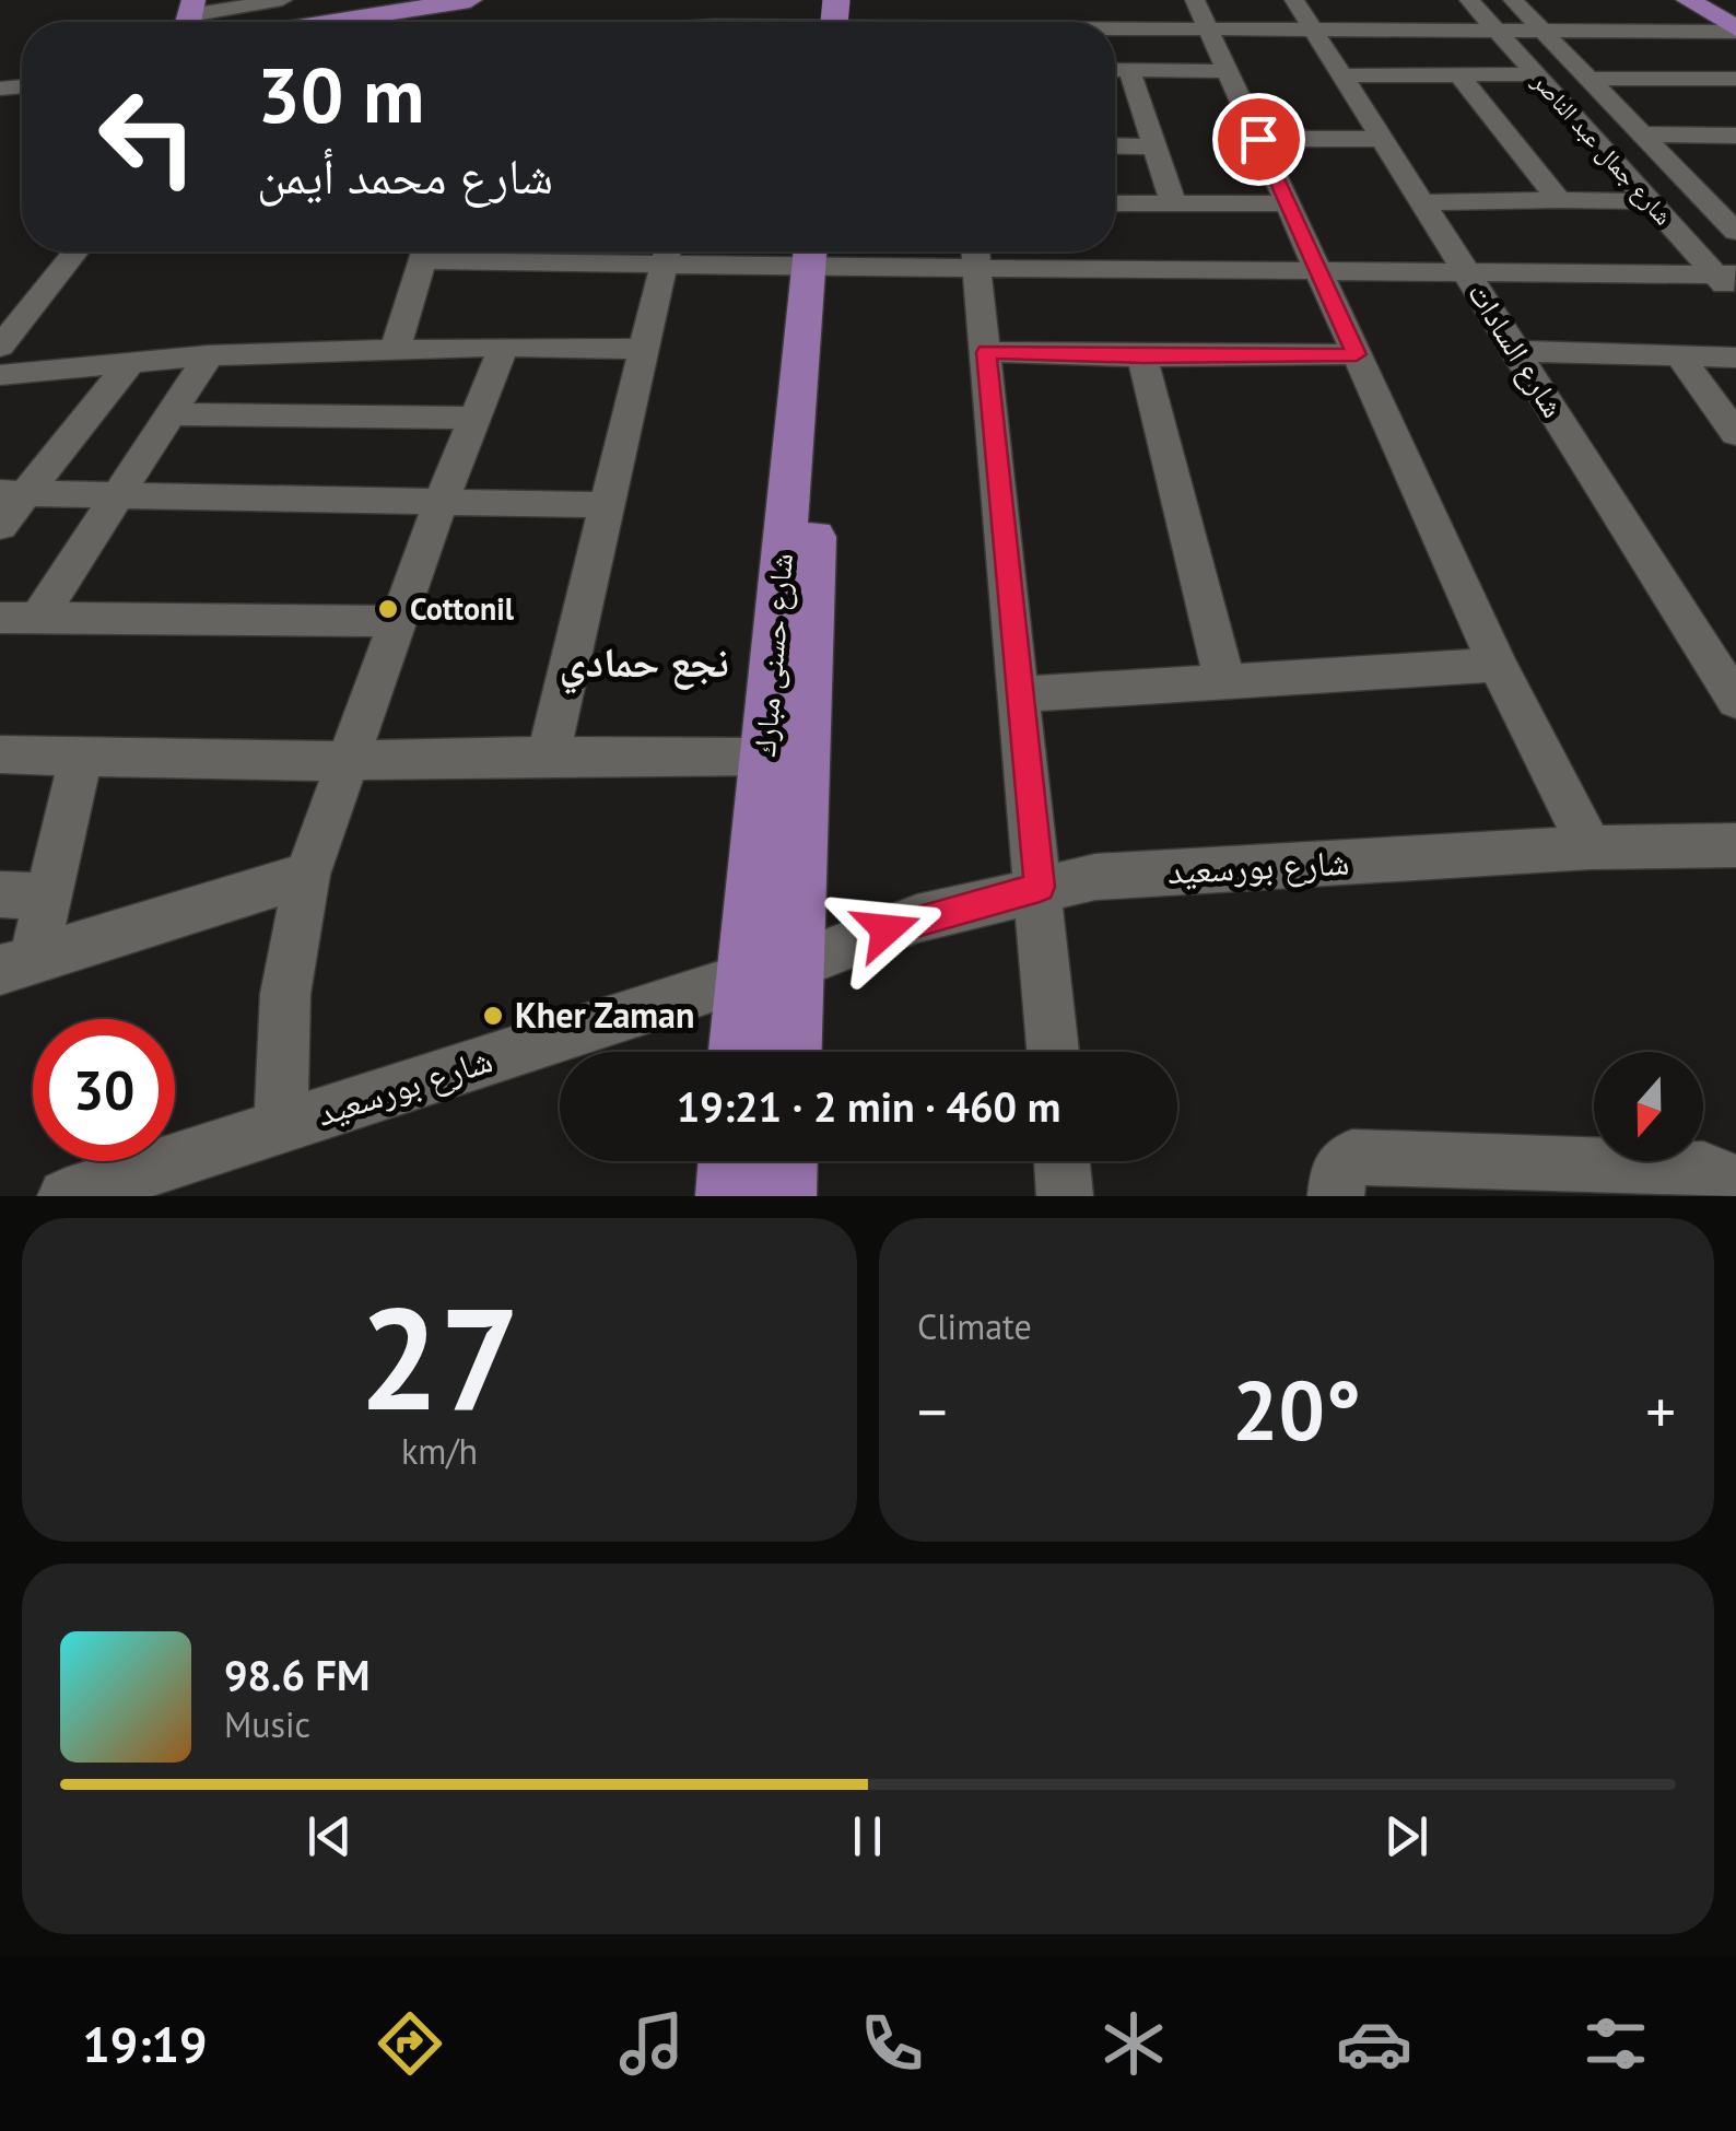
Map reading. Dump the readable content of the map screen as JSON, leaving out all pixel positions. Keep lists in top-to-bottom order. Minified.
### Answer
{"streets":{"main road":["شارع حسنى مبارك"],"street":["شارع جمال عبد الناصر","شارع السادات","شارع بورسعيد"]},"crossings":[["شارع حسنى مبارك","شارع بورسعيد"]],"districts":["نجع حمادي"],"places":["Cottonil","Kher Zaman"],"north":"bottom","page":{"turn":["30 m","شارع محمد أيمن"],"limit":"30","trip":"19:21 · 2 min · 460 m","tile":[["27","km/h"],"Climate"],"heat":["−","20°","+"],"song":["98.6 FM","Music"],"tabs":"19:19"}}
